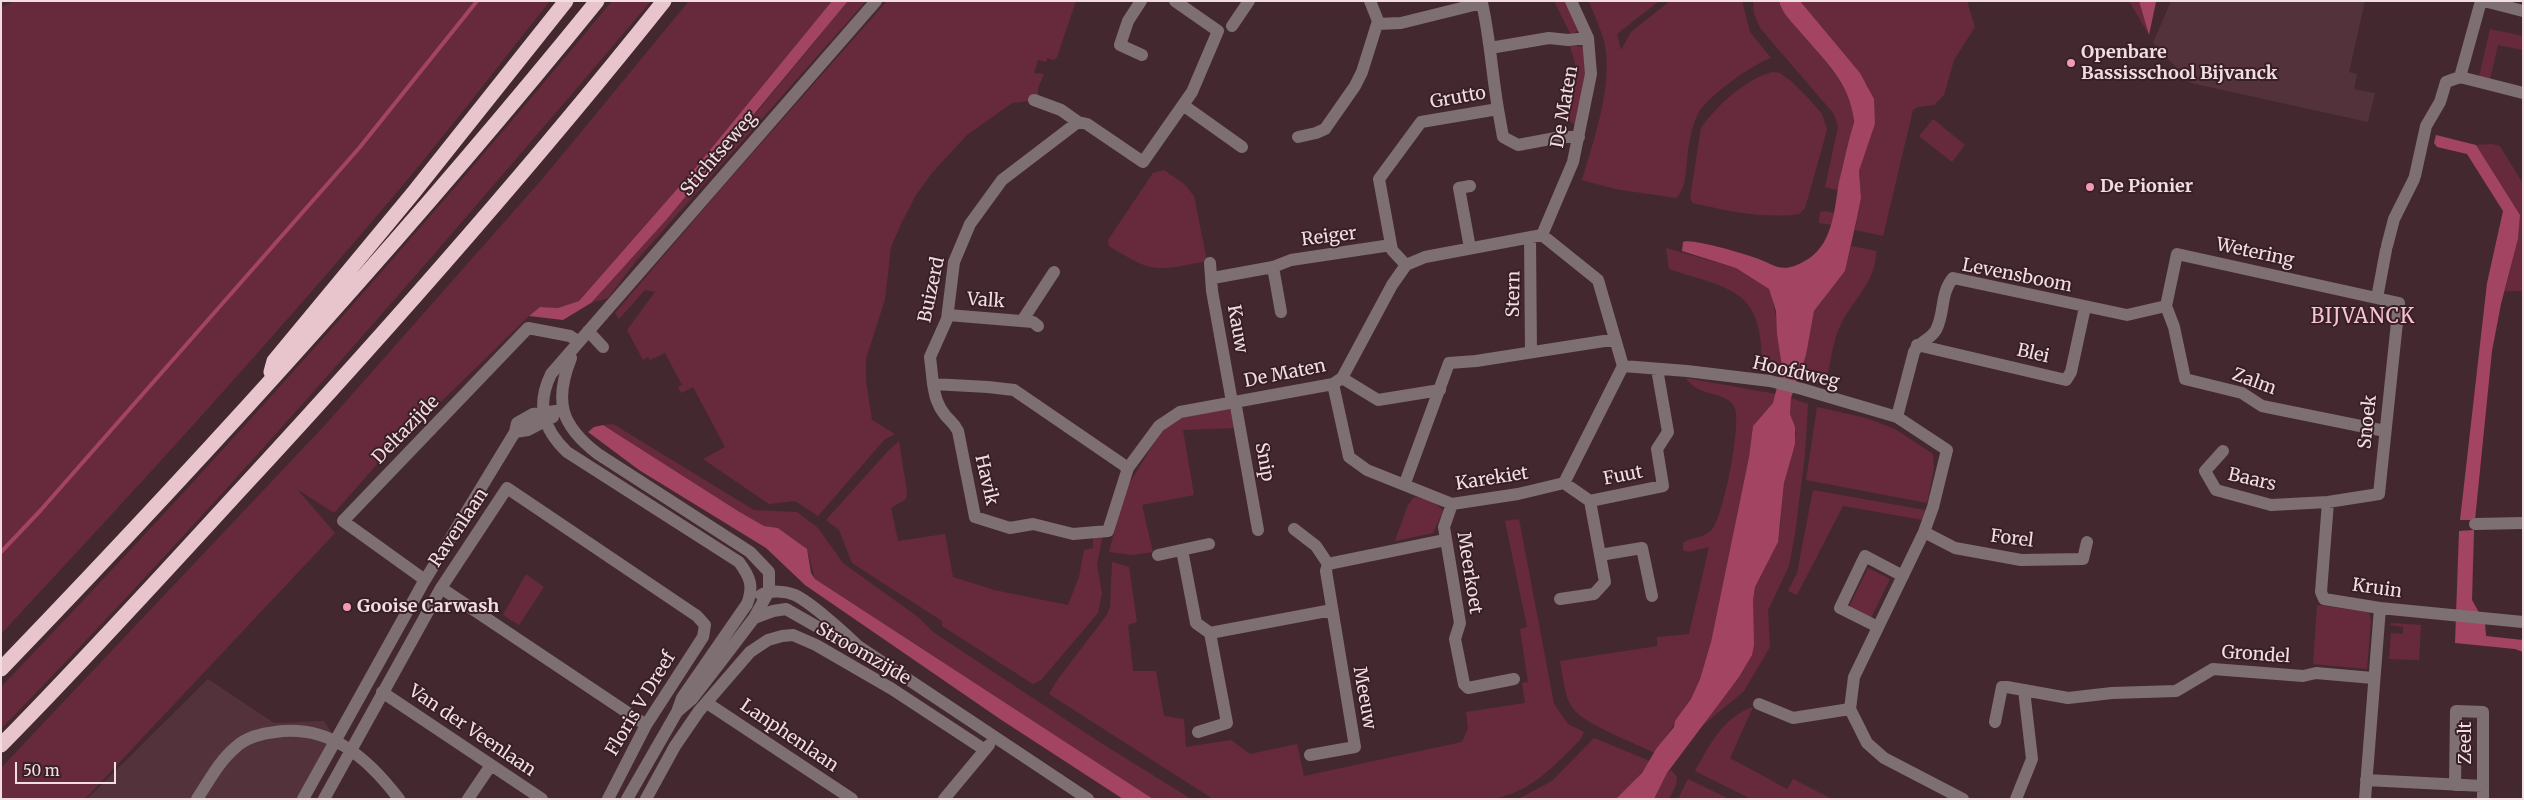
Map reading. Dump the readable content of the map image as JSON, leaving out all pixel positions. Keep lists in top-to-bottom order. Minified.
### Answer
{"streets":{"street":["Grutto","De Maten","Stichtseweg","Reiger","Wetering","Levensboom","Buizerd","Stern","Valk","Kauw","Blei","Hoofdweg","Zalm","Snoek","Deltazijde","Snip","Fuut","Karekiet","Havik","Baars","Ravenlaan","Forel","Meerkoet","Kruin","Stroomzijde","Grondel","Meeuw","Floris V Dreef","Van der Veenlaan","Lanphenlaan","Zeelt"]},"crossings":[["Grutto","De Maten"],["Grutto","Reiger"],["De Maten","Stern"],["De Maten","Kauw"],["De Maten","Snip"],["De Maten","Karekiet"],["De Maten","Havik"],["Stichtseweg","Deltazijde"],["Stichtseweg","Floris V Dreef"],["Reiger","Kauw"],["Wetering","Levensboom"],["Wetering","Zalm"],["Wetering","Snoek"],["Levensboom","Blei"],["Levensboom","Zalm"],["Buizerd","Valk"],["Buizerd","Havik"],["Kauw","Snip"],["Hoofdweg","Fuut"],["Hoofdweg","Forel"],["Zalm","Snoek"],["Snoek","Baars"],["Snoek","Kruin"],["Fuut","Karekiet"],["Karekiet","Meerkoet"],["Baars","Kruin"],["Ravenlaan","Floris V Dreef"],["Ravenlaan","Van der Veenlaan"],["Stroomzijde","Floris V Dreef"],["Stroomzijde","Lanphenlaan"]],"districts":["BIJVANCK"],"places":["Openbare Bassisschool Bijvanck","De Pionier","Gooise Carwash"],"scale_bar":"50 m"}
